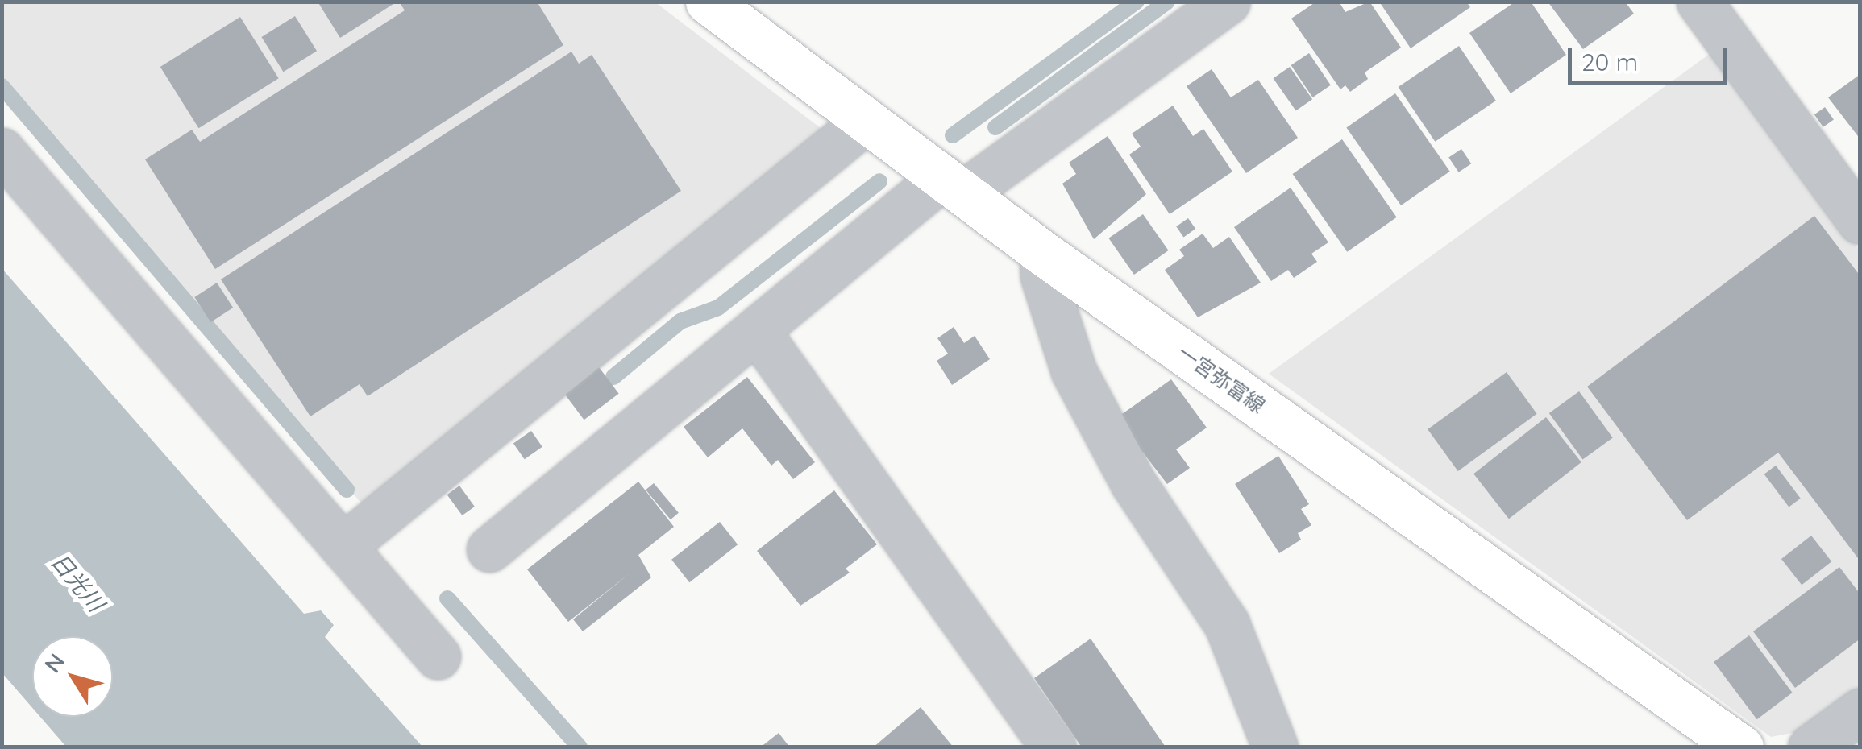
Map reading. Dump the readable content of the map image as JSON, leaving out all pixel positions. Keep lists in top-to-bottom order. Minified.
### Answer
{"streets":{"main road":["一宮弥富線"]},"water":["日光川"],"scale_bar":"20 m","north":"top left"}
